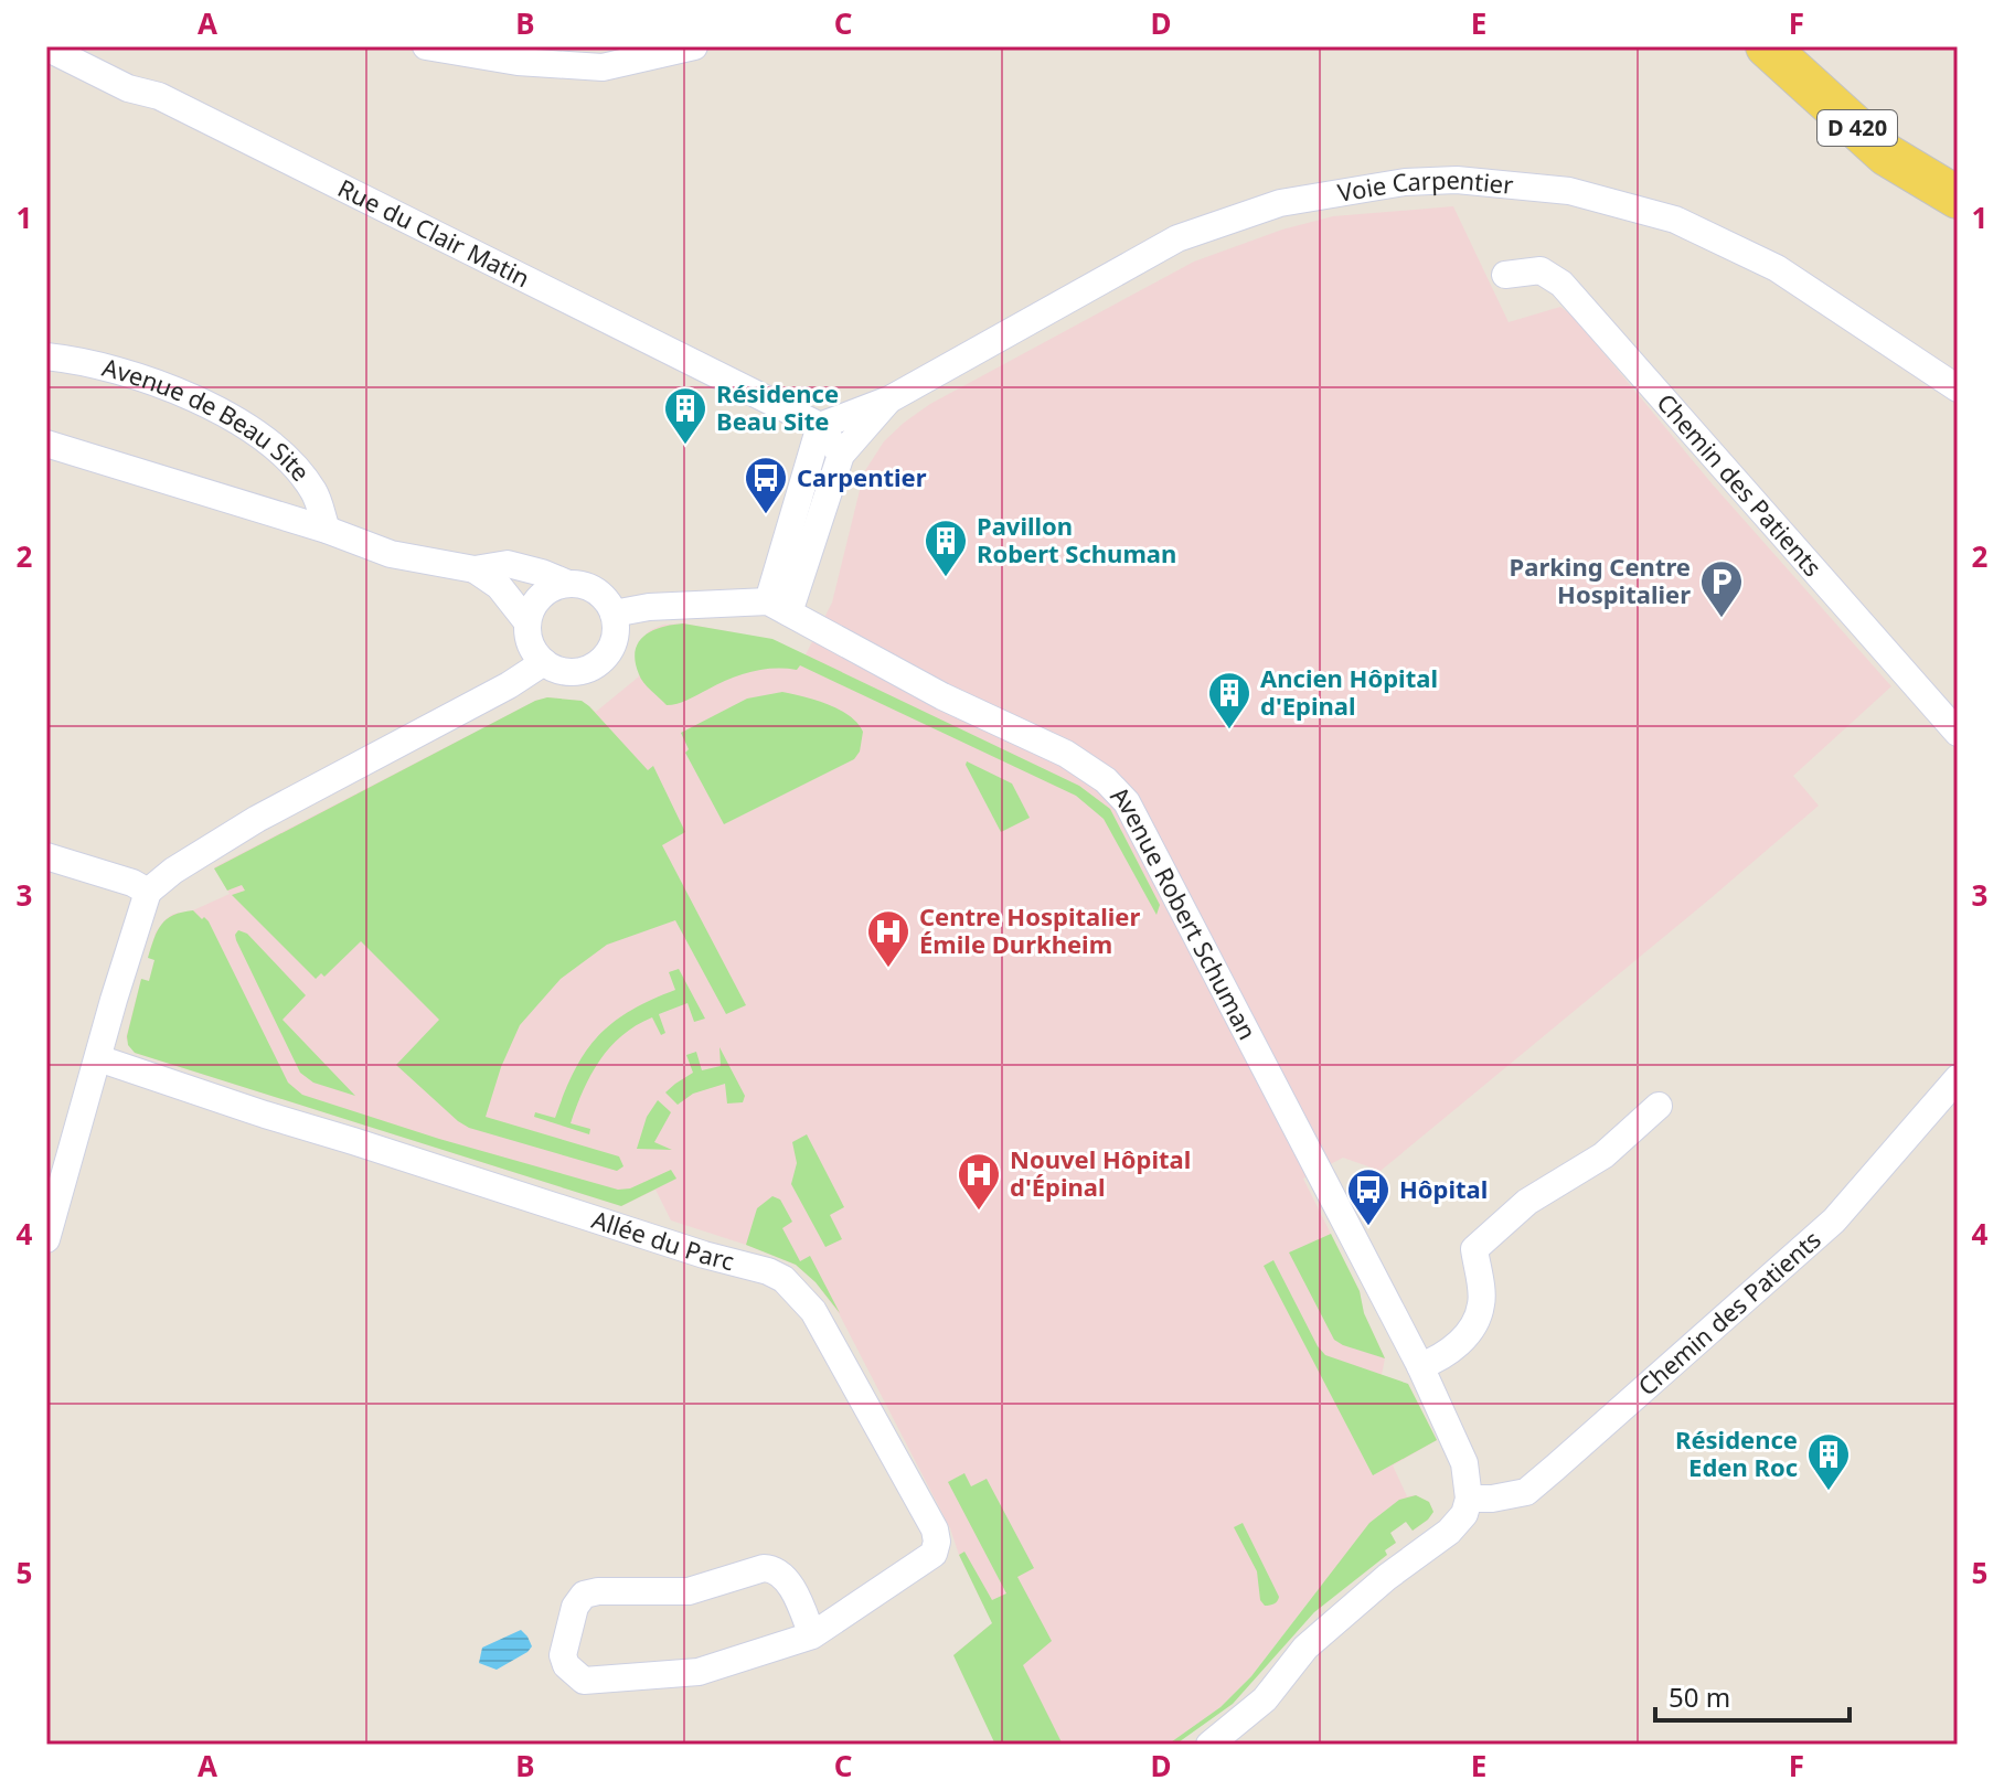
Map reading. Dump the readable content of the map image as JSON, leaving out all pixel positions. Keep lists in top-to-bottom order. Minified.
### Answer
{"streets":{"main road":["D 420"],"street":["Voie Carpentier","Rue du Clair Matin","Avenue de Beau Site","Chemin des Patients","Avenue Robert Schuman","Allée du Parc"]},"crossings":[["Voie Carpentier","Rue du Clair Matin"],["Voie Carpentier","Avenue Robert Schuman"],["Chemin des Patients","Avenue Robert Schuman"]],"places":{"building":["Résidence Beau Site","Pavillon Robert Schuman","Ancien Hôpital d'Epinal","Résidence Eden Roc"],"bus stop":["Carpentier","Hôpital"],"parking":["Parking Centre Hospitalier"],"hospital":["Centre Hospitalier Émile Durkheim","Nouvel Hôpital d'Épinal"]},"scale_bar":"50 m","grid":{"columns":["A","B","C","D","E","F"],"rows":["1","2","3","4","5"]}}
